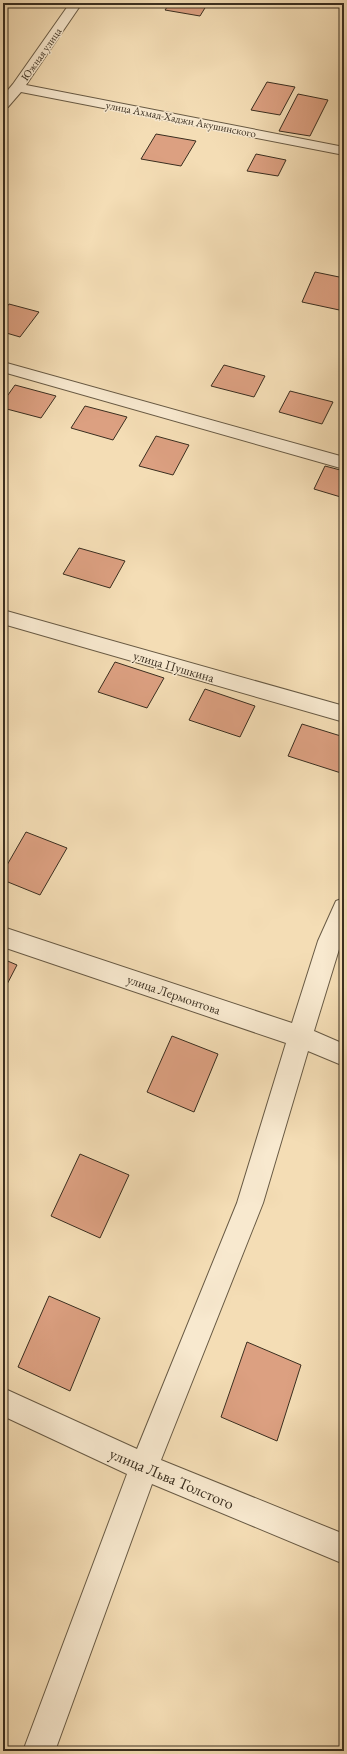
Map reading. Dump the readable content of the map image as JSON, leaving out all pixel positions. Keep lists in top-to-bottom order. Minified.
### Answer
{"streets":{"street":["Южная улица","улица Ахмад-Хаджи Акушинского","улица Пушкина","улица Лермонтова","улица Льва Толстого"]},"crossings":[["Южная улица","улица Ахмад-Хаджи Акушинского"]]}
